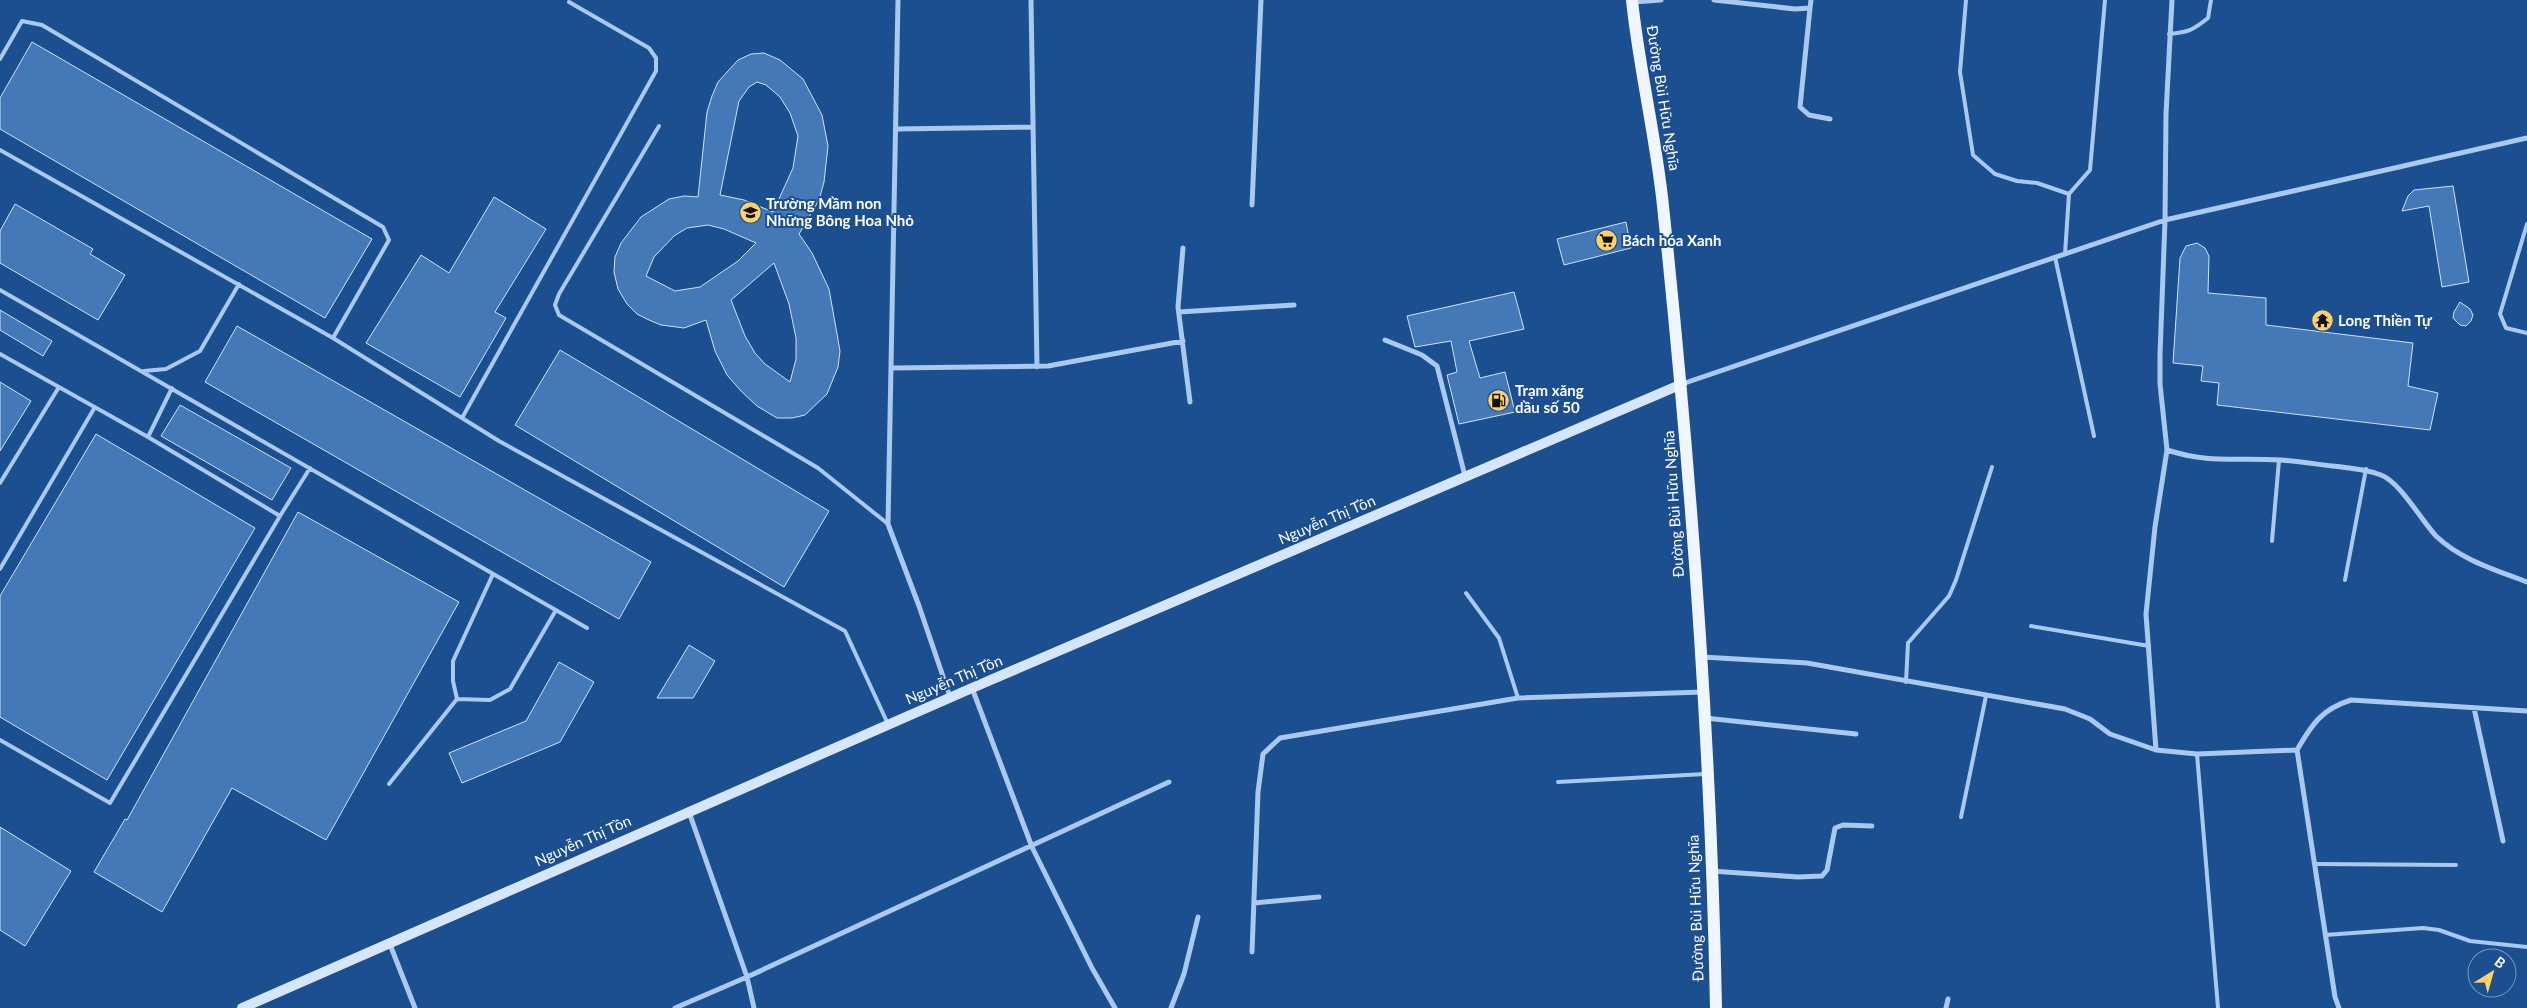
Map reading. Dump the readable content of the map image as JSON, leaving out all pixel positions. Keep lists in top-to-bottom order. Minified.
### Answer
{"streets":{"main road":["Đường Bùi Hữu Nghĩa"],"street":["Nguyễn Thị Tồn"]},"crossings":[["Đường Bùi Hữu Nghĩa","Nguyễn Thị Tồn"]],"places":{"school or university":["Trường Mầm non Những Bông Hoa Nhỏ"],"supermarket":["Bách hóa Xanh"],"temple":["Long Thiền Tự"],"fuel station":["Trạm xăng dầu số 50"]},"north":"top right"}
